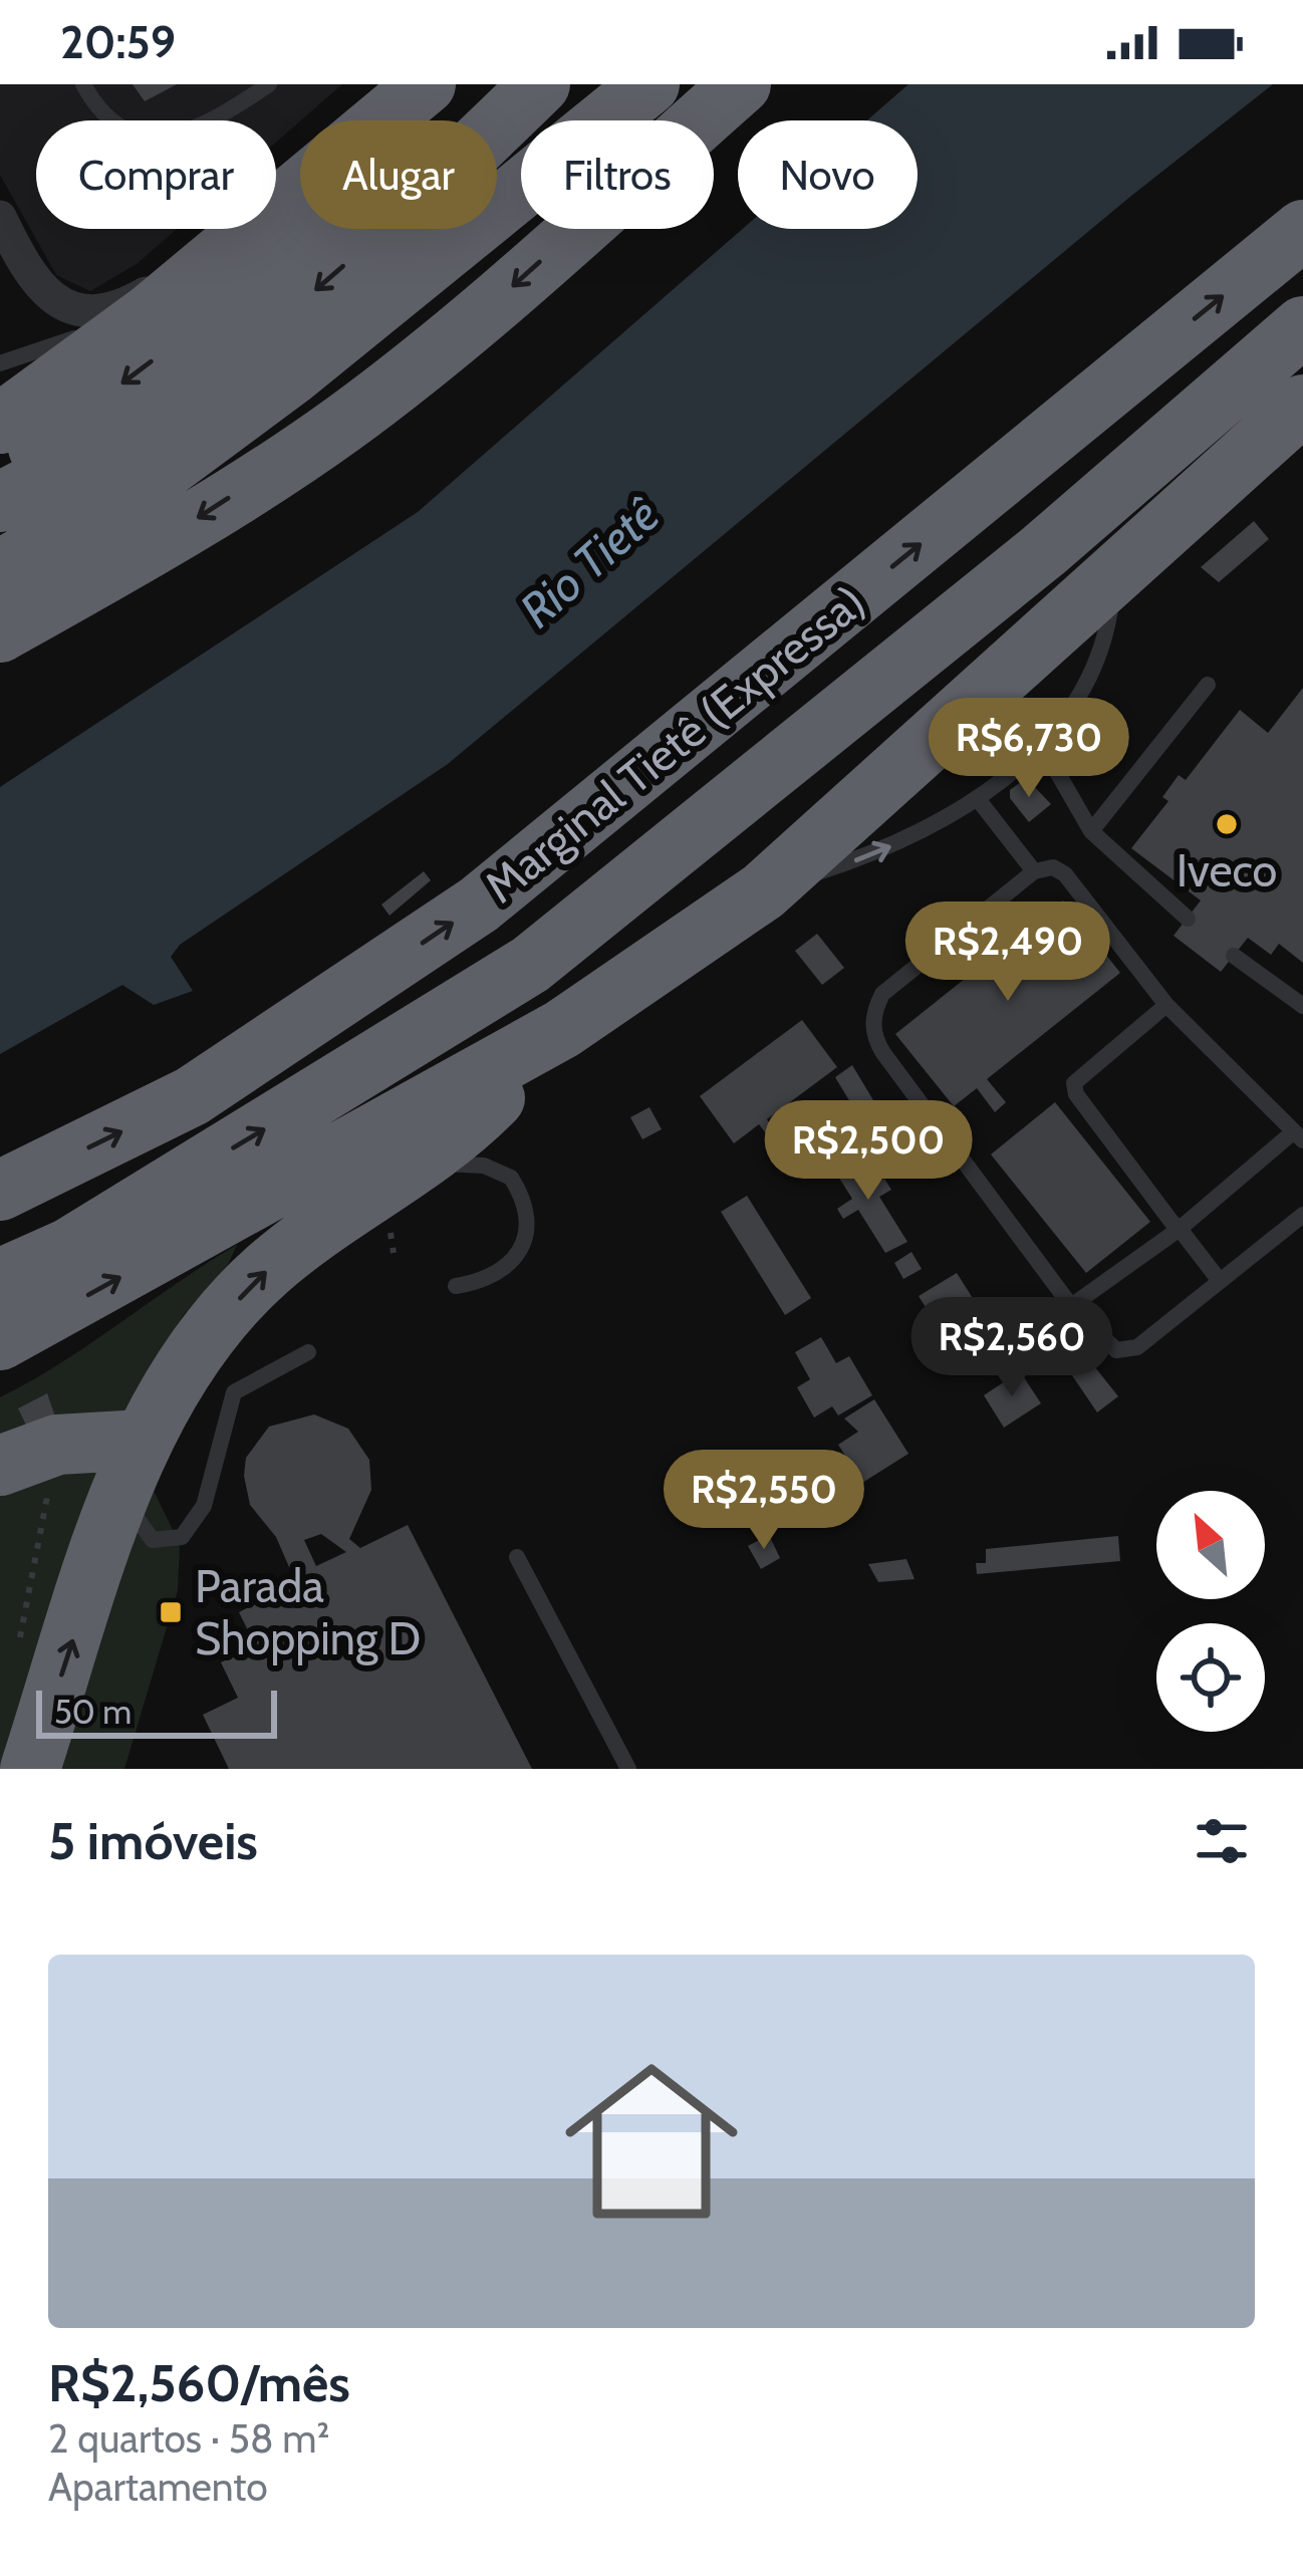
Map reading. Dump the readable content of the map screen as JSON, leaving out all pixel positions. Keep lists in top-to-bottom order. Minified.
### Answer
{"streets":{"highway":["Marginal Tietê (Expressa)"]},"water":["Rio Tietê"],"places":{"other":["Iveco"],"transit":["Parada Shopping D"]},"scale_bar":"50 m","north":"top left","page":{"status":"20:59","chip":["Comprar","Alugar","Filtros","Novo"],"price":["R$6,730","R$2,490","R$2,500","R$2,560","R$2,550"],"scale":"50 m","heading":"5 imóveis","list":[{"name":"R$2,560/mês","note":"2 quartos · 58 m² · Apartamento"}]}}
